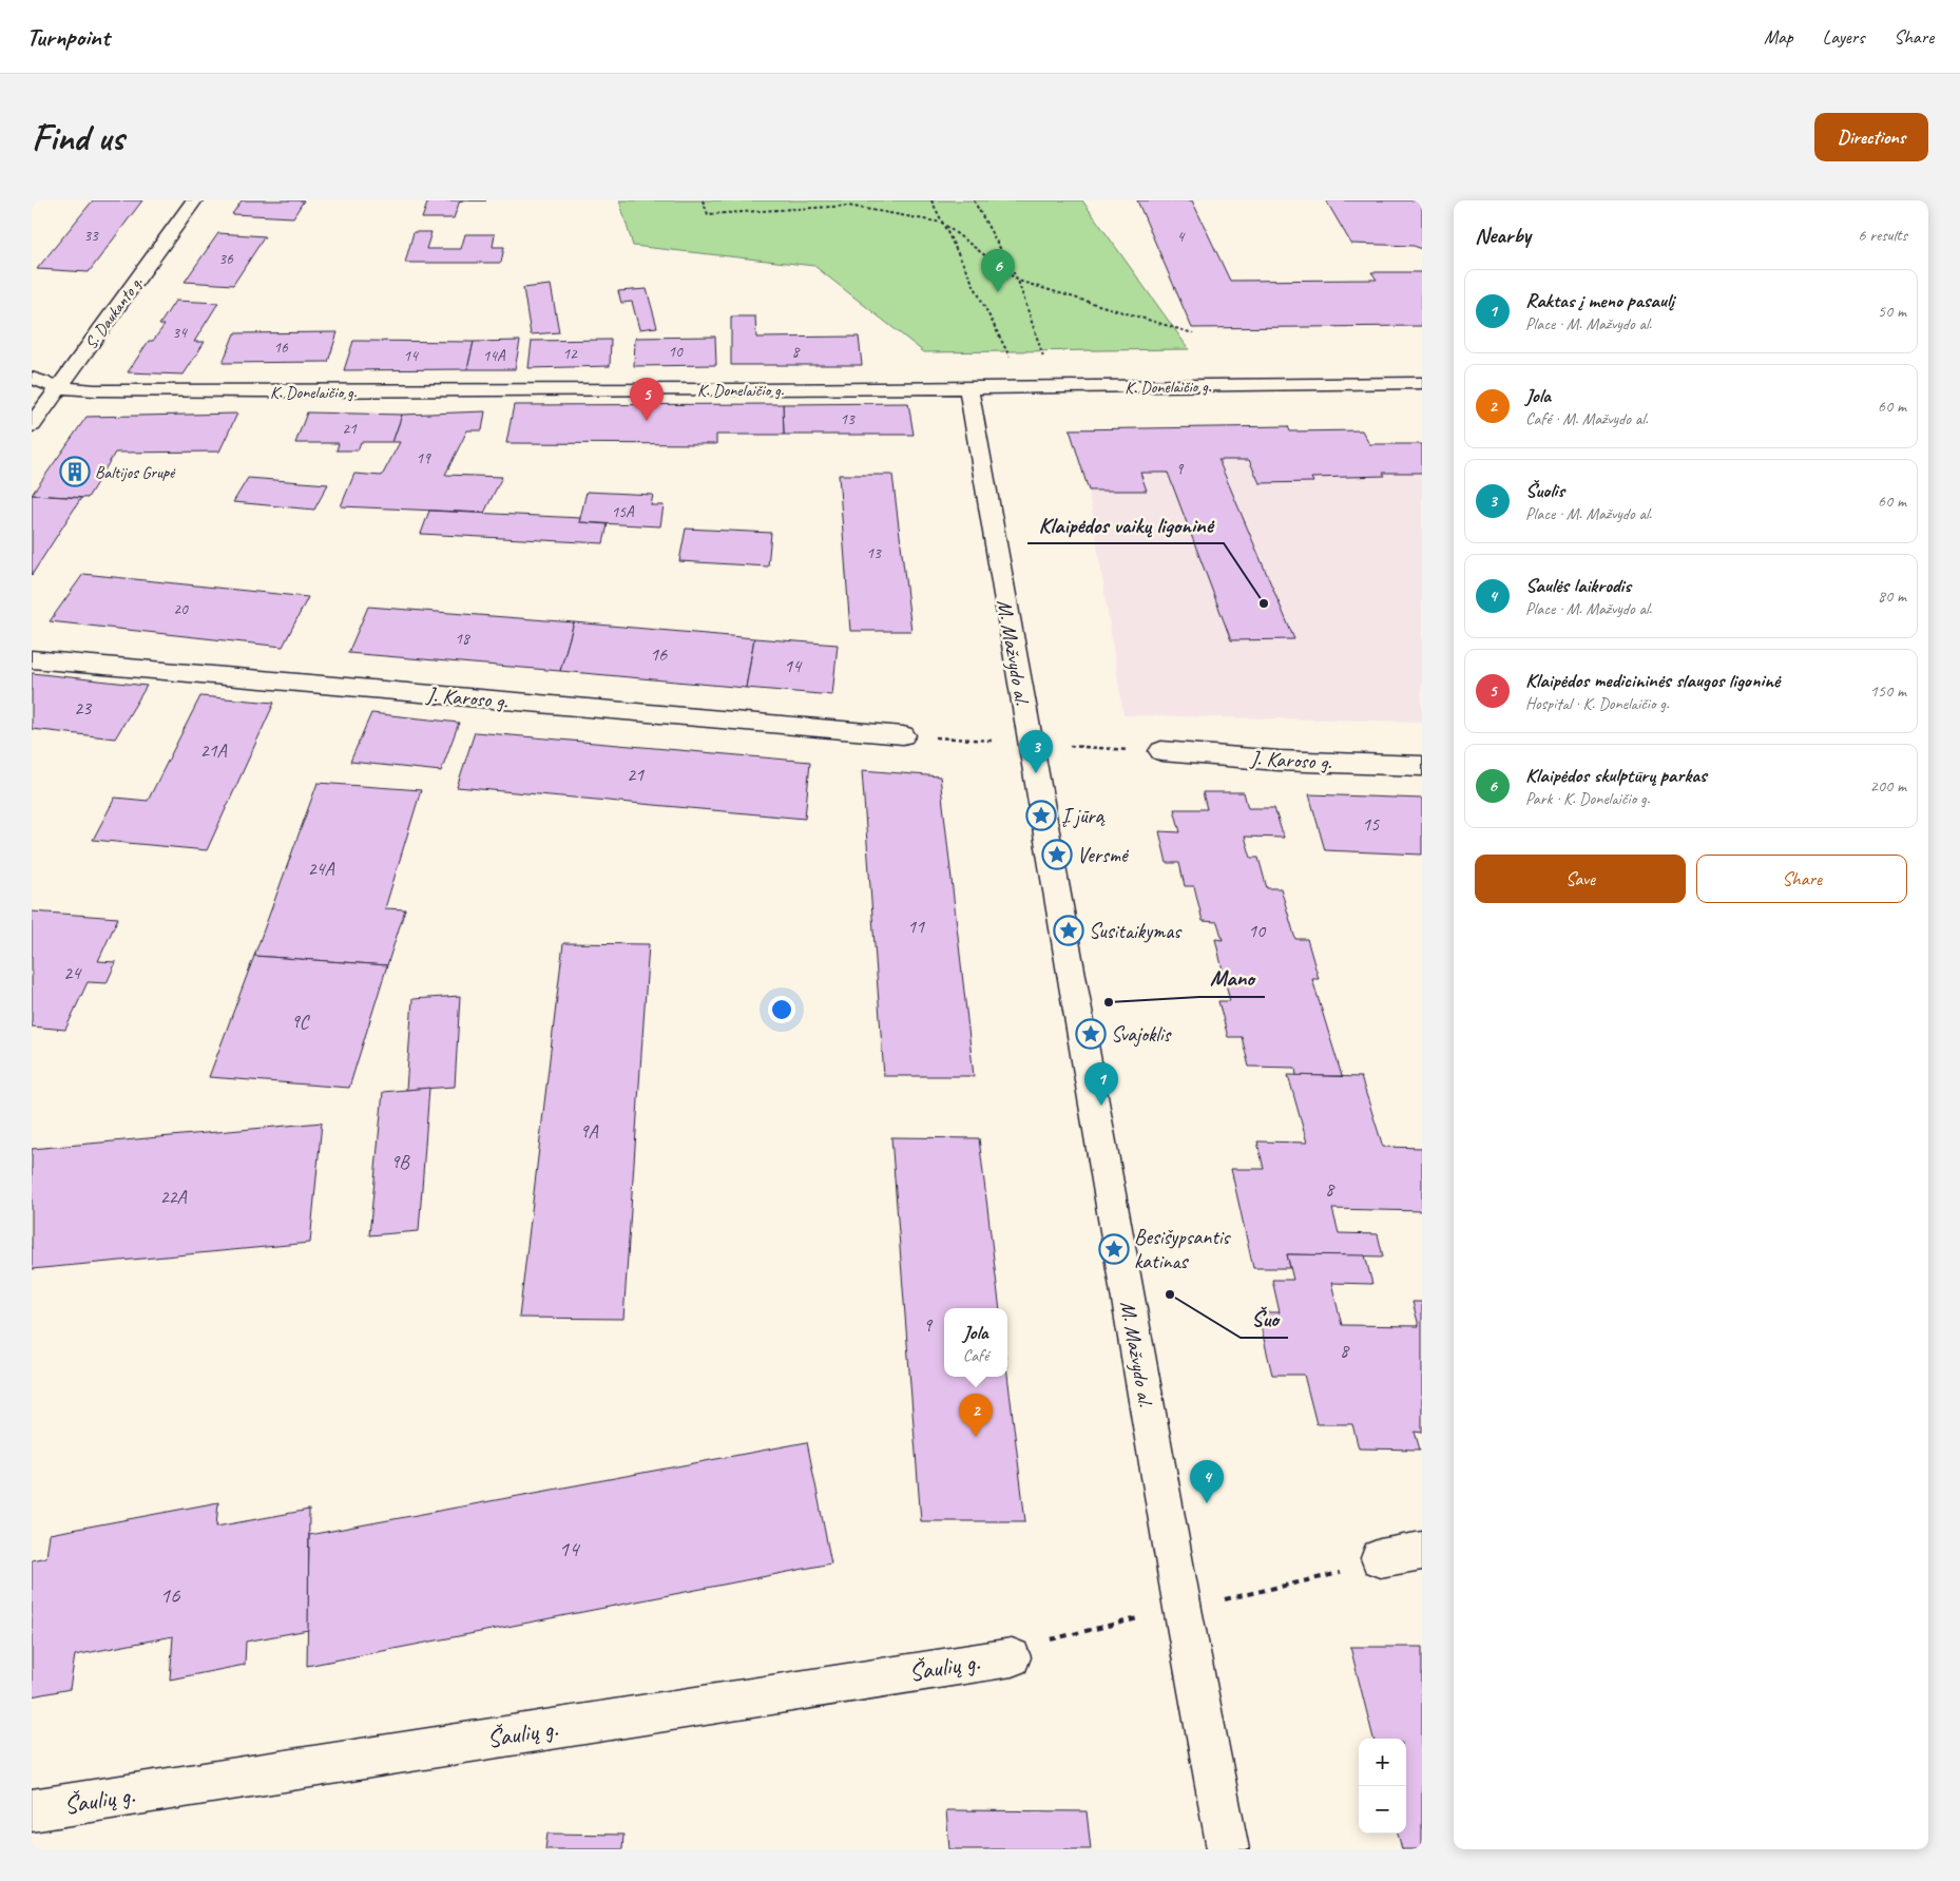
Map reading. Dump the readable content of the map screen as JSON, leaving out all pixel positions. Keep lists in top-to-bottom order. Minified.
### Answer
{"streets":{"street":["S. Daukanto g.","K. Donelaičio g.","M. Mažvydo al.","J. Karoso g.","Šaulių g."]},"crossings":[["S. Daukanto g.","K. Donelaičio g."],["K. Donelaičio g.","M. Mažvydo al."]],"places":{"building":["Baltijos Grupė"],"other":["Klaipėdos vaikų ligoninė","Mano","Šuo"],"place":["Į jūrą","Versmė","Susitaikymas","Svajoklis","Besišypsantis katinas"]},"house_numbers":["33","4","36","34","16","10","8","12","14","14A","13","21","19","9","15A","13","20","18","16","14","23","21A","21","15","24A","11","10","24","9C","9A","9B","8","22A","9","8","14","16"],"page":{"header":"Turnpoint","nav":["Map","Layers","Share"],"buttons":["Directions",["Save","Share"]],"title":"Find us","heading":["Nearby","6 results"],"pins":["6","5","3","1","2","4"],"list":[{"mark":"1","name":"Raktas į meno pasaulį","note":"Place · M. Mažvydo al.","value":"50 m"},{"mark":"2","name":"Jola","note":"Café · M. Mažvydo al.","value":"60 m"},{"mark":"3","name":"Šuolis","note":"Place · M. Mažvydo al.","value":"60 m"},{"mark":"4","name":"Saulės laikrodis","note":"Place · M. Mažvydo al.","value":"80 m"},{"mark":"5","name":"Klaipėdos medicininės slaugos ligoninė","note":"Hospital · K. Donelaičio g.","value":"150 m"},{"mark":"6","name":"Klaipėdos skulptūrų parkas","note":"Park · K. Donelaičio g.","value":"200 m"}],"popup":["Jola","Café"],"map_buttons":["+","−"]}}
